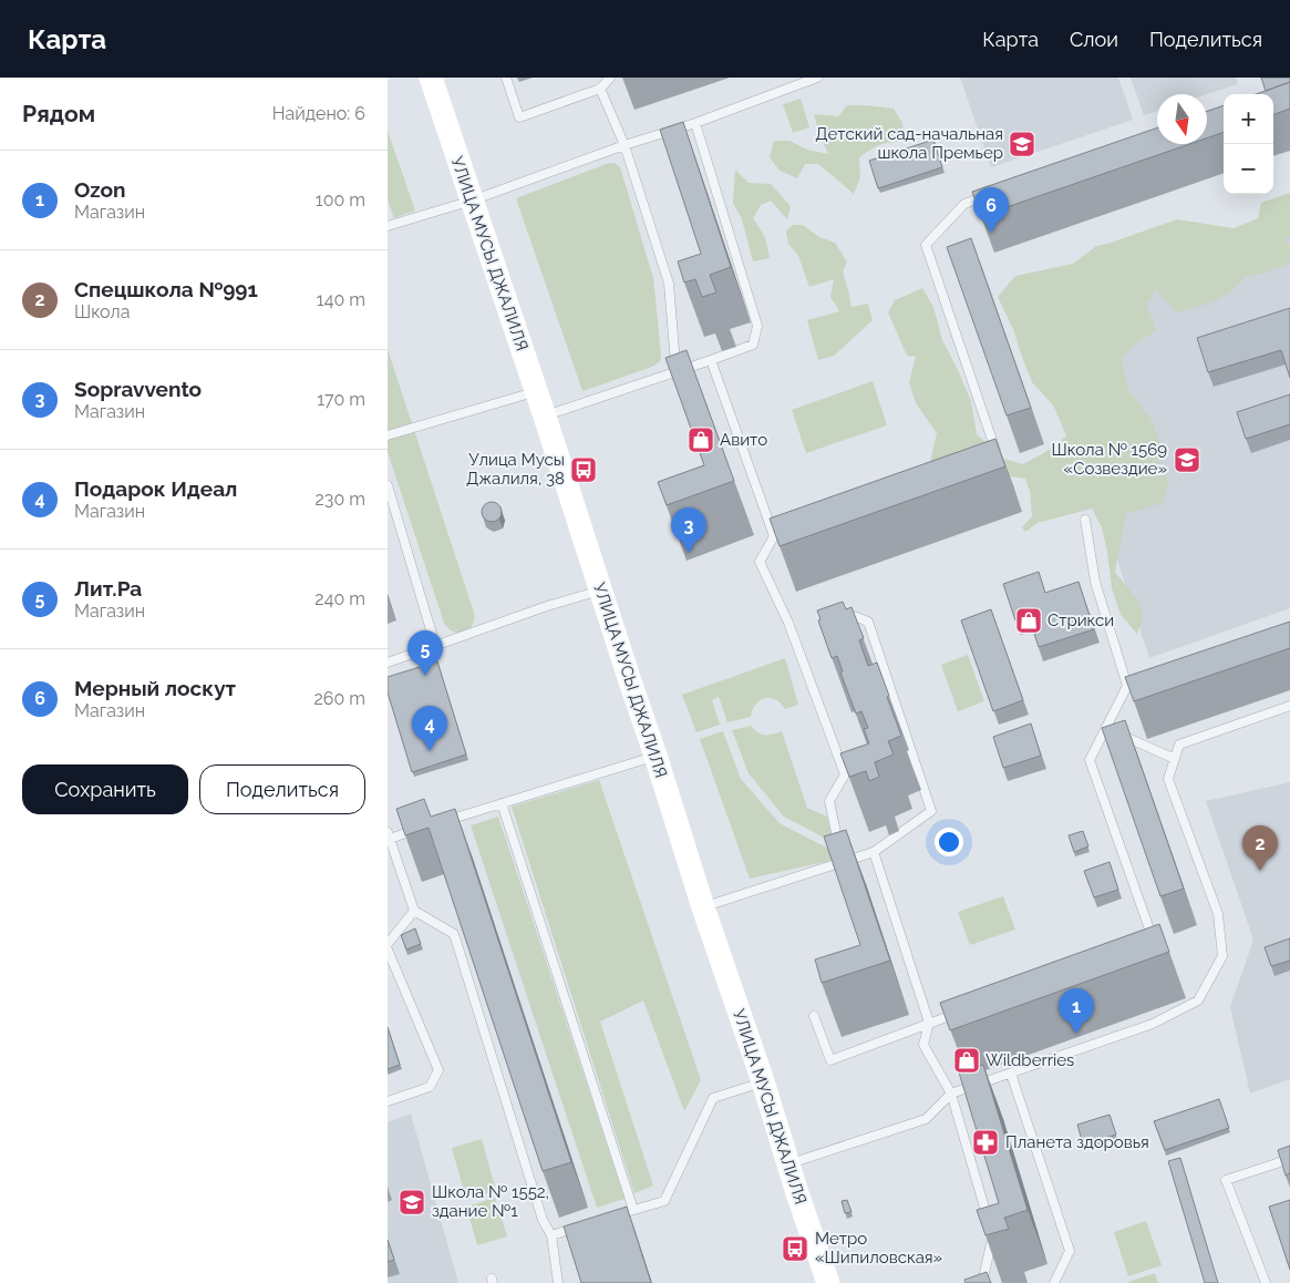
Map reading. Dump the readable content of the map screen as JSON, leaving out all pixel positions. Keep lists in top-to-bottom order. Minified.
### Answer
{"streets":{"main road":["УЛИЦА МУСЫ ДЖАЛИЛЯ"]},"places":{"school or university":["Детский сад-начальная школа Премьер","Школа № 1569 «Созвездие»","Школа № 1552, здание №1"],"shop":["Авито","Стрикси","Wildberries"],"bus stop":["Улица Мусы Джалиля, 38","Метро «Шипиловская»"],"pharmacy":["Планета здоровья"]},"north":"bottom","page":{"header":"Карта","nav":["Карта","Слои","Поделиться"],"heading":["Рядом","Найдено: 6"],"map_buttons":["+","−"],"list":[{"mark":"1","name":"Ozon","note":"Магазин","value":"100 m"},{"mark":"2","name":"Спецшкола №991","note":"Школа","value":"140 m"},{"mark":"3","name":"Sopravvento","note":"Магазин","value":"170 m"},{"mark":"4","name":"Подарок Идеал","note":"Магазин","value":"230 m"},{"mark":"5","name":"Лит.Ра","note":"Магазин","value":"240 m"},{"mark":"6","name":"Мерный лоскут","note":"Магазин","value":"260 m"}],"pins":["6","3","5","4","2","1"],"buttons":["Сохранить","Поделиться"]}}
